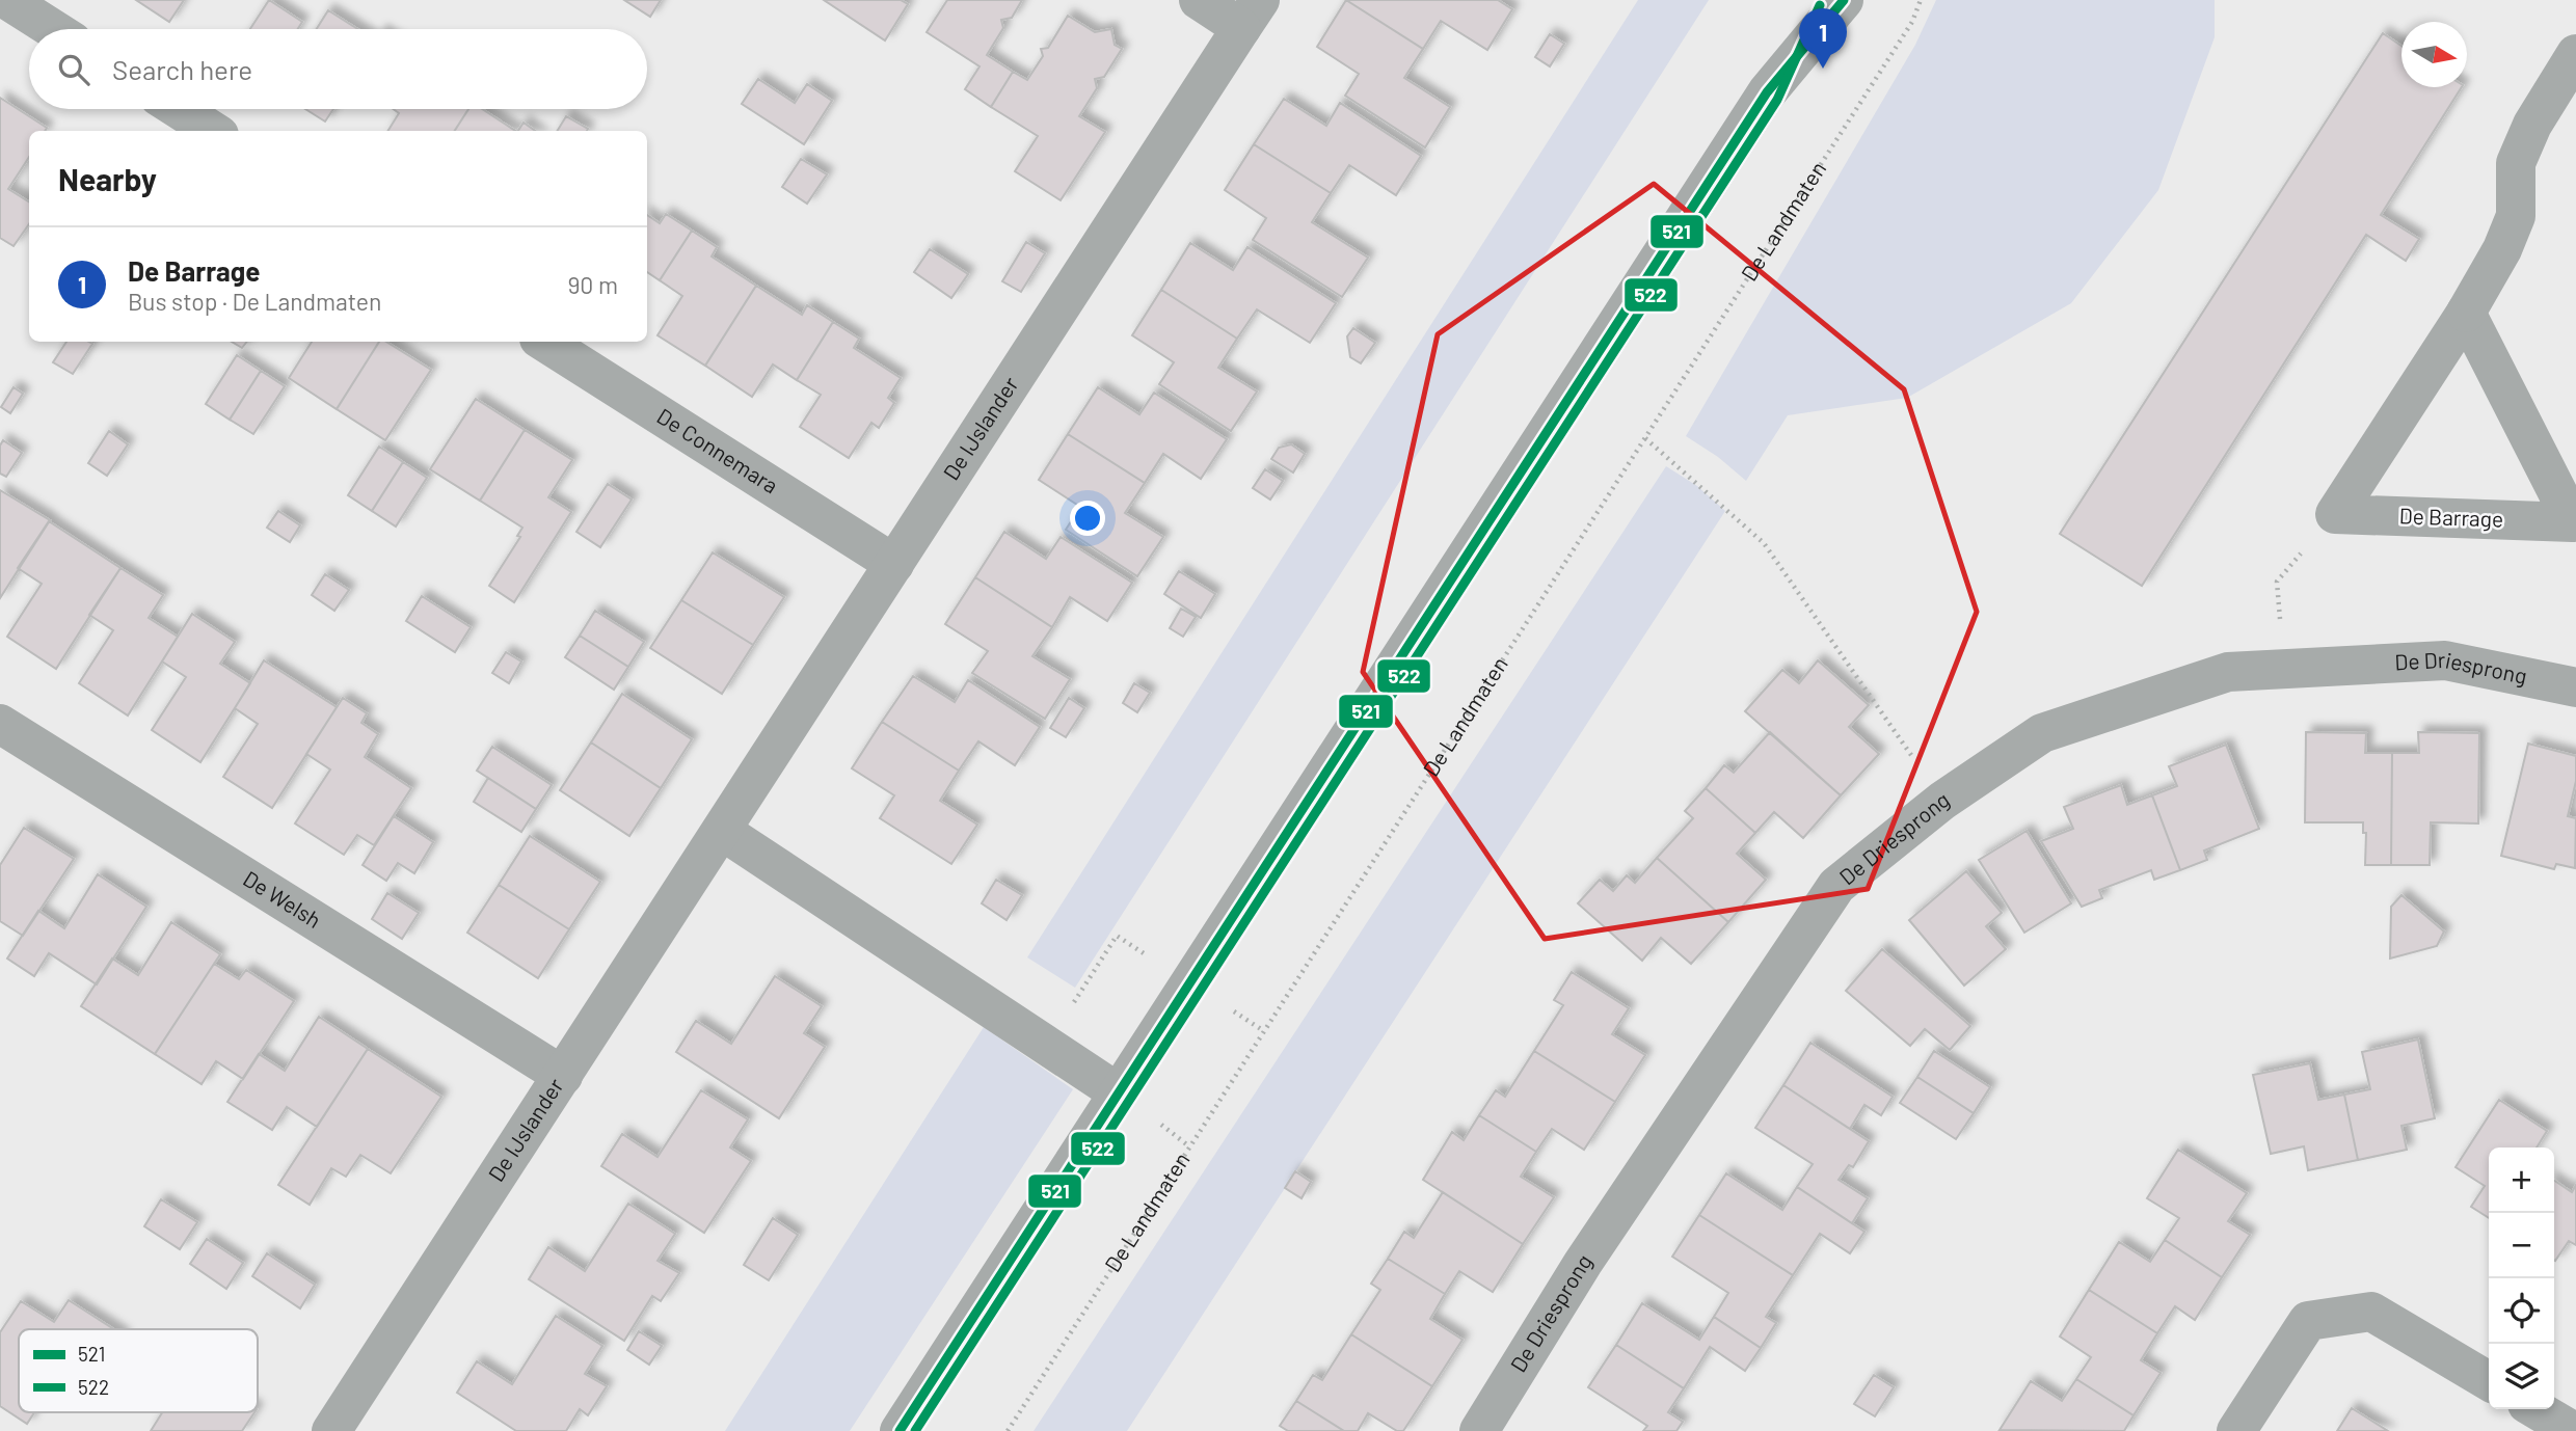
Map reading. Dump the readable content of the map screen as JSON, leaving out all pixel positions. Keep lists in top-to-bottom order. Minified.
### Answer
{"streets":{"street":["De IJslander","De Connemara","De Barrage","De Driesprong","De Welsh"],"path":["De Landmaten"]},"crossings":[["De IJslander","De Connemara"],["De IJslander","De Welsh"]],"lines":["transit line 521","transit line 522"],"legend":["521","522"],"north":"right","page":{"pins":"1","search":"Search here","heading":"Nearby","list":[{"mark":"1","name":"De Barrage","note":"Bus stop · De Landmaten","value":"90 m"}],"map_buttons":["+","−"]}}
